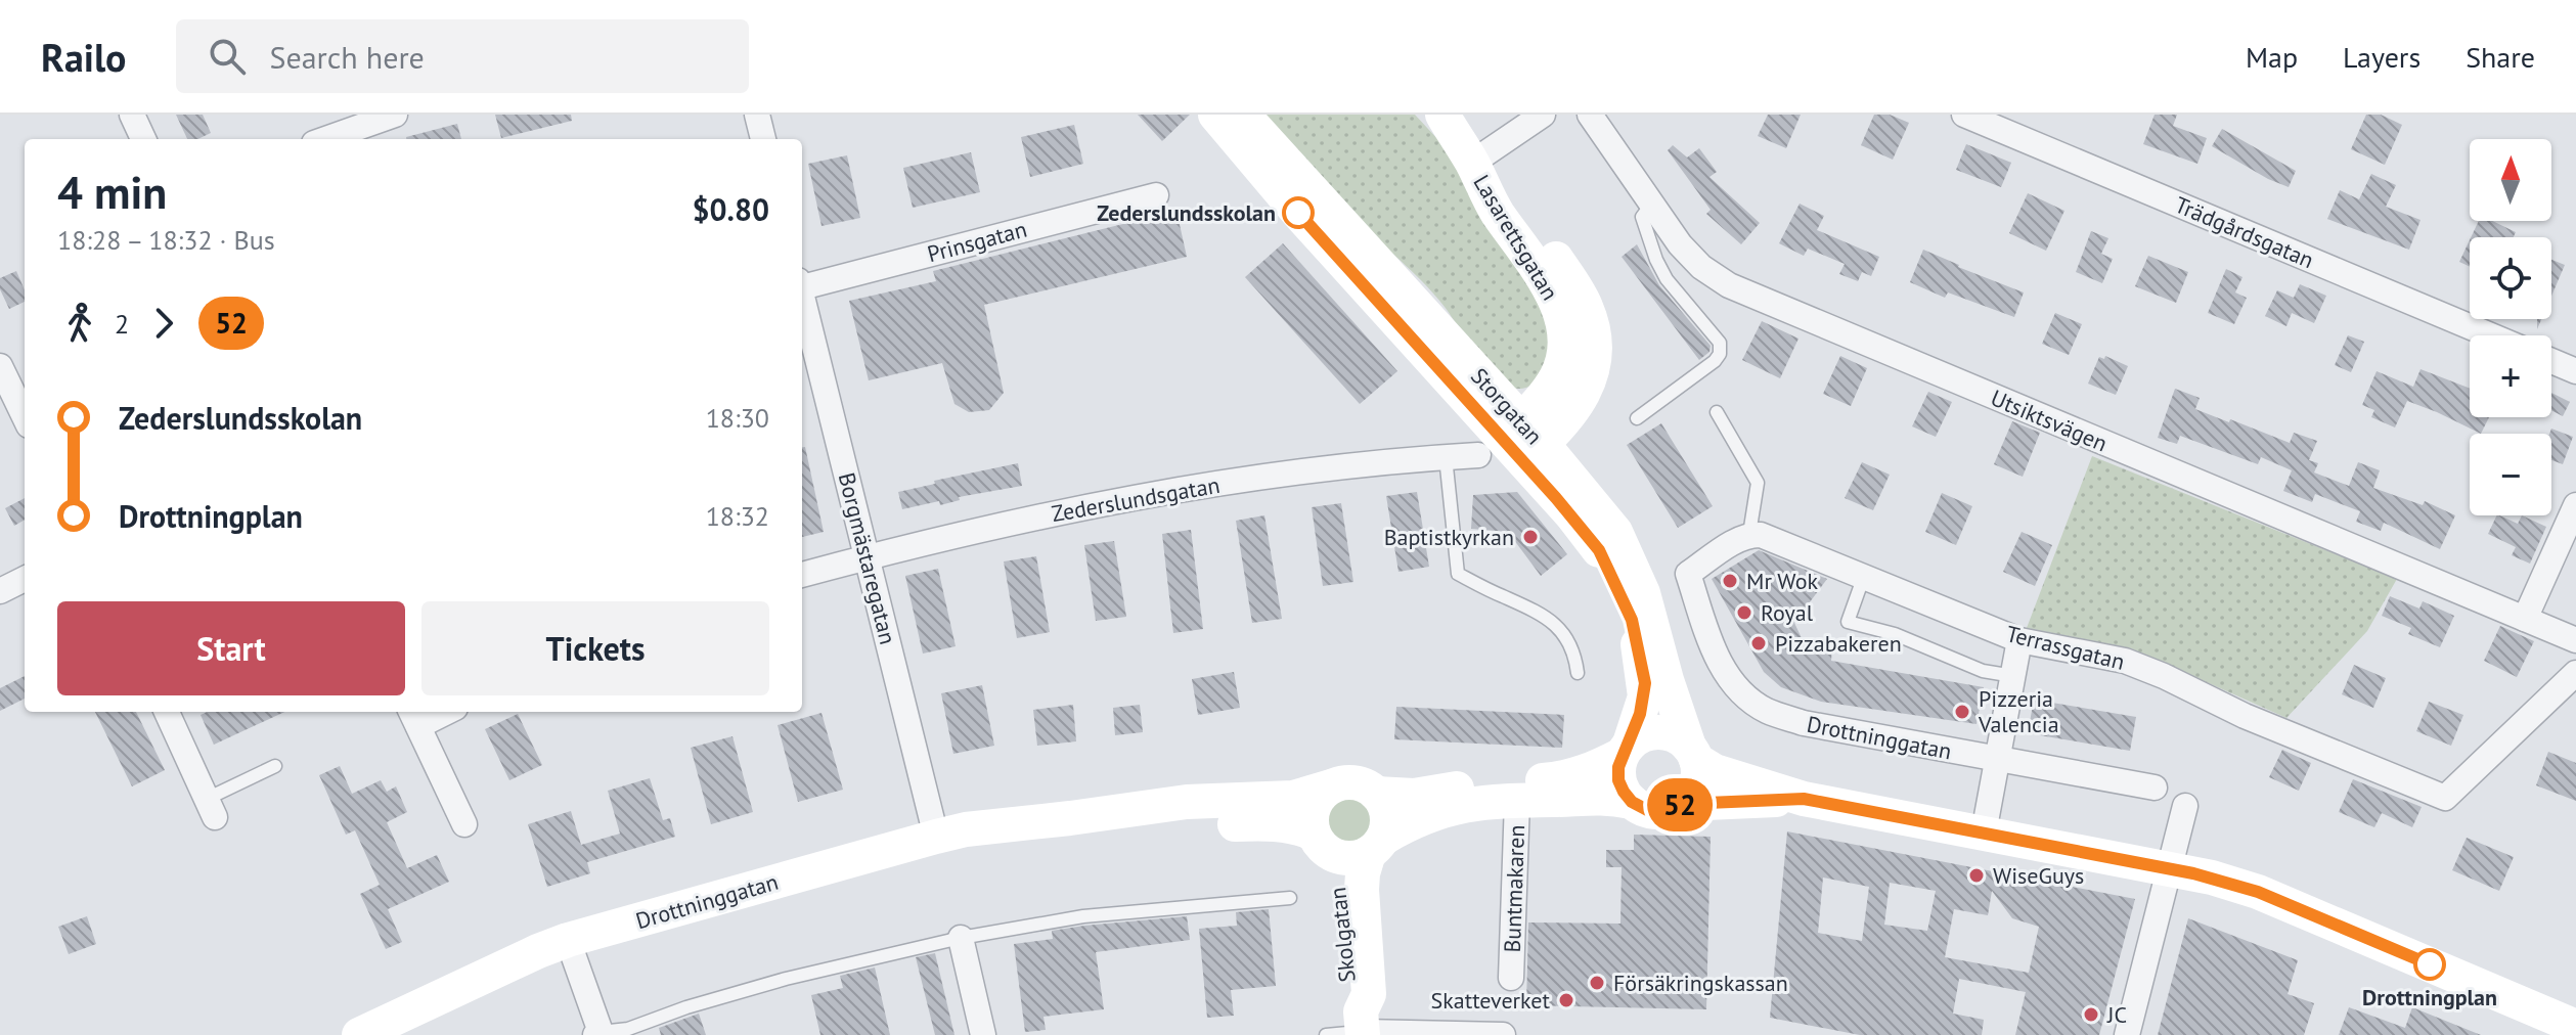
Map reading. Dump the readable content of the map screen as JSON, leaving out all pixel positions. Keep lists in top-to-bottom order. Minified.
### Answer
{"streets":{"main road":["Lasarettsgatan","Storgatan","Drottninggatan","Skolgatan"],"street":["Trädgårdsgatan","Prinsgatan","Utsiktsvägen","Zederslundsgatan","Borgmästaregatan","Terrassgatan","Buntmakaren"]},"crossings":[["Lasarettsgatan","Storgatan"],["Lasarettsgatan","Zederslundsgatan"],["Storgatan","Zederslundsgatan"],["Zederslundsgatan","Borgmästaregatan"],["Borgmästaregatan","Drottninggatan"],["Terrassgatan","Drottninggatan"],["Drottninggatan","Skolgatan"]],"places":["Zederslundsskolan","Baptistkyrkan","Mr Wok","Royal","Pizzabakeren","Pizzeria Valencia","WiseGuys","Drottningplan","Försäkringskassan","Skatteverket","JC"],"lines":["bus line 52"],"north":"top","page":{"header":"Railo","search":"Search here","nav":["Map","Layers","Share"],"on_map":"52","map_buttons":["+","−"],"heading":["4 min","18:28 – 18:32 · Bus","$0.80"],"legs":["2","52"],"list":[{"name":"Zederslundsskolan","value":"18:30"},{"name":"Drottningplan","value":"18:32"}],"buttons":["Start","Tickets"]}}
